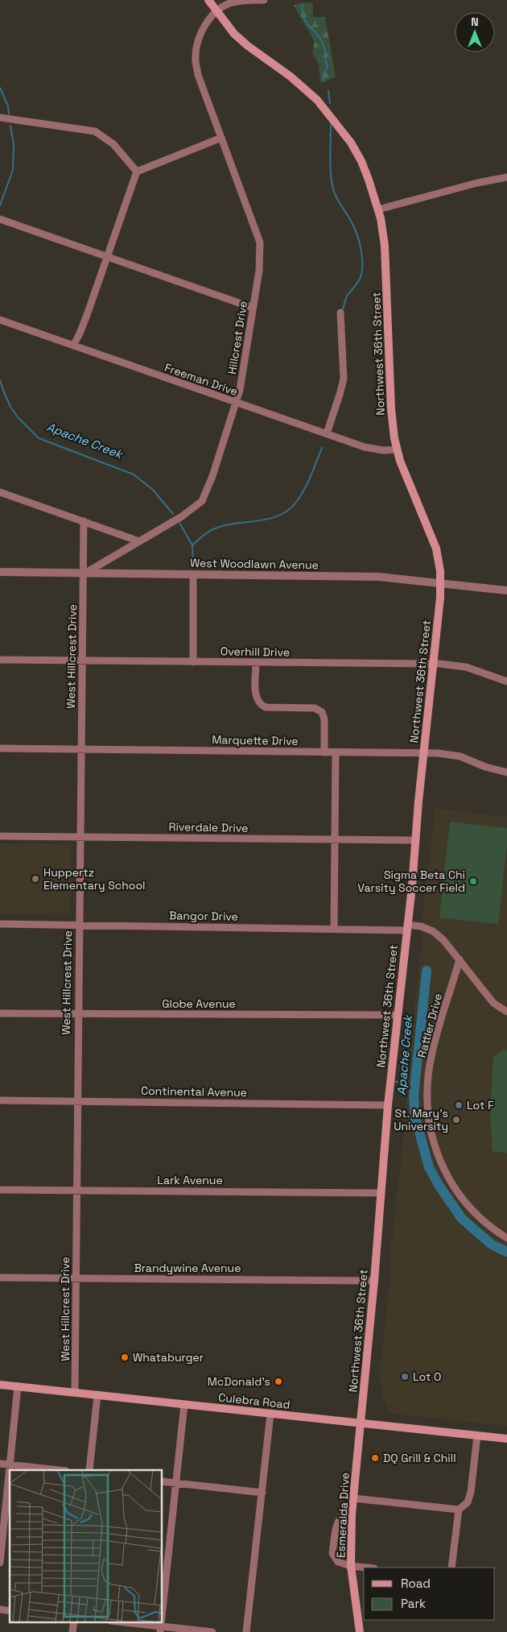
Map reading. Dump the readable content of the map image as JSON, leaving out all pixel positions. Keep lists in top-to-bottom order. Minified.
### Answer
{"streets":{"main road":["Northwest 36th Street","Culebra Road","Esmeralda Drive"],"street":["Hillcrest Drive","Freeman Drive","West Woodlawn Avenue","Overhill Drive","West Hillcrest Drive","Marquette Drive","Riverdale Drive","Bangor Drive","Globe Avenue","Rattler Drive","Continental Avenue","Lark Avenue","Brandywine Avenue"]},"crossings":[["Hillcrest Drive","Northwest 36th Street"],["Hillcrest Drive","Freeman Drive"],["Hillcrest Drive","West Woodlawn Avenue"],["Hillcrest Drive","West Hillcrest Drive"],["Northwest 36th Street","Freeman Drive"],["Northwest 36th Street","West Woodlawn Avenue"],["Northwest 36th Street","Overhill Drive"],["Northwest 36th Street","Marquette Drive"],["Northwest 36th Street","Riverdale Drive"],["Northwest 36th Street","Bangor Drive"],["Northwest 36th Street","Globe Avenue"],["Northwest 36th Street","Continental Avenue"],["Northwest 36th Street","Lark Avenue"],["Northwest 36th Street","Brandywine Avenue"],["Northwest 36th Street","Culebra Road"],["Northwest 36th Street","Esmeralda Drive"],["West Woodlawn Avenue","West Hillcrest Drive"],["Overhill Drive","West Hillcrest Drive"],["West Hillcrest Drive","Marquette Drive"],["West Hillcrest Drive","Riverdale Drive"],["West Hillcrest Drive","Bangor Drive"],["West Hillcrest Drive","Globe Avenue"],["West Hillcrest Drive","Continental Avenue"],["West Hillcrest Drive","Lark Avenue"],["West Hillcrest Drive","Brandywine Avenue"],["West Hillcrest Drive","Culebra Road"],["Bangor Drive","Rattler Drive"],["Culebra Road","Esmeralda Drive"]],"water":["Apache Creek"],"places":["Huppertz Elementary School","Sigma Beta Chi Varsity Soccer Field","Lot F","St. Mary's University","Whataburger","Lot O","McDonald's","DQ Grill & Chill"],"legend":["Road","Park"],"north":"top"}
